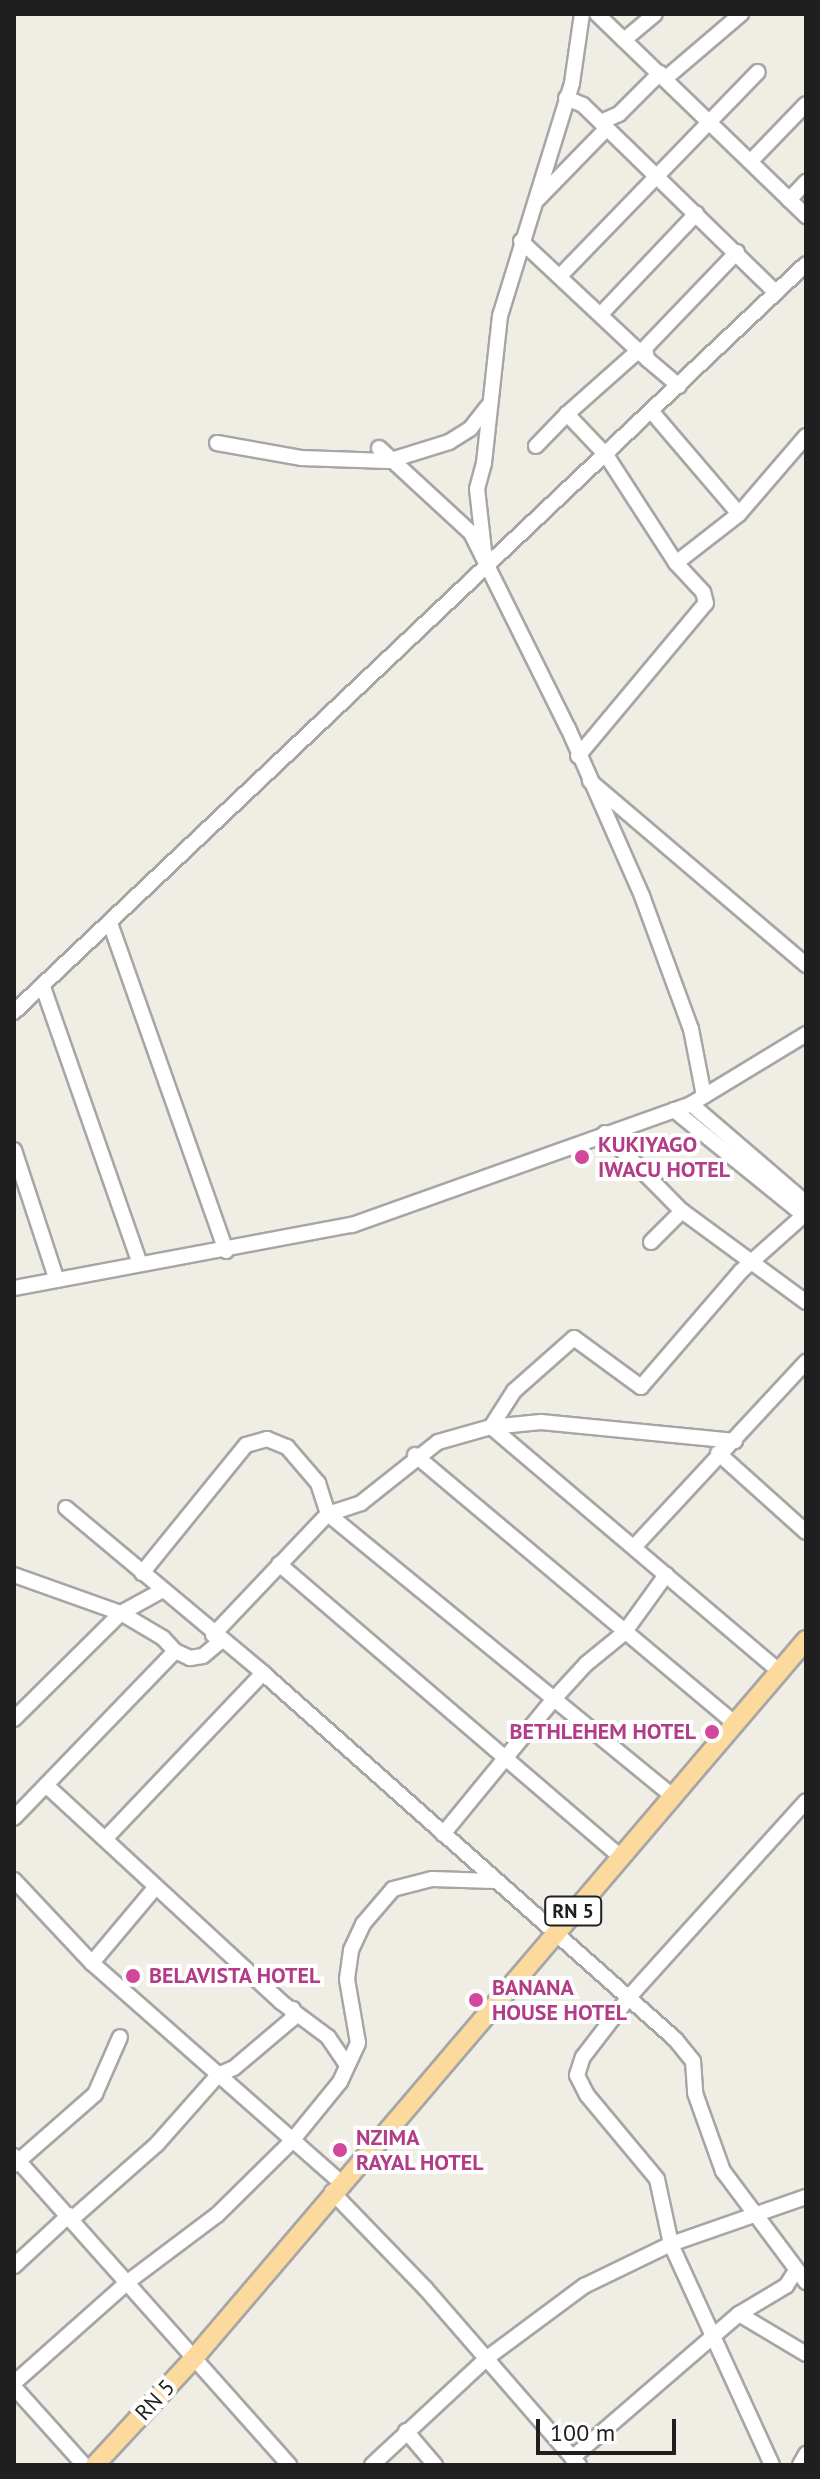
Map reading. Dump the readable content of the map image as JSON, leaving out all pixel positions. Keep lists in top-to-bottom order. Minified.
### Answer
{"streets":{"main road":["RN 5"]},"places":["KUKIYAGO IWACU HOTEL","BETHLEHEM HOTEL","BELAVISTA HOTEL","BANANA HOUSE HOTEL","NZIMA RAYAL HOTEL"],"scale_bar":"100 m"}
